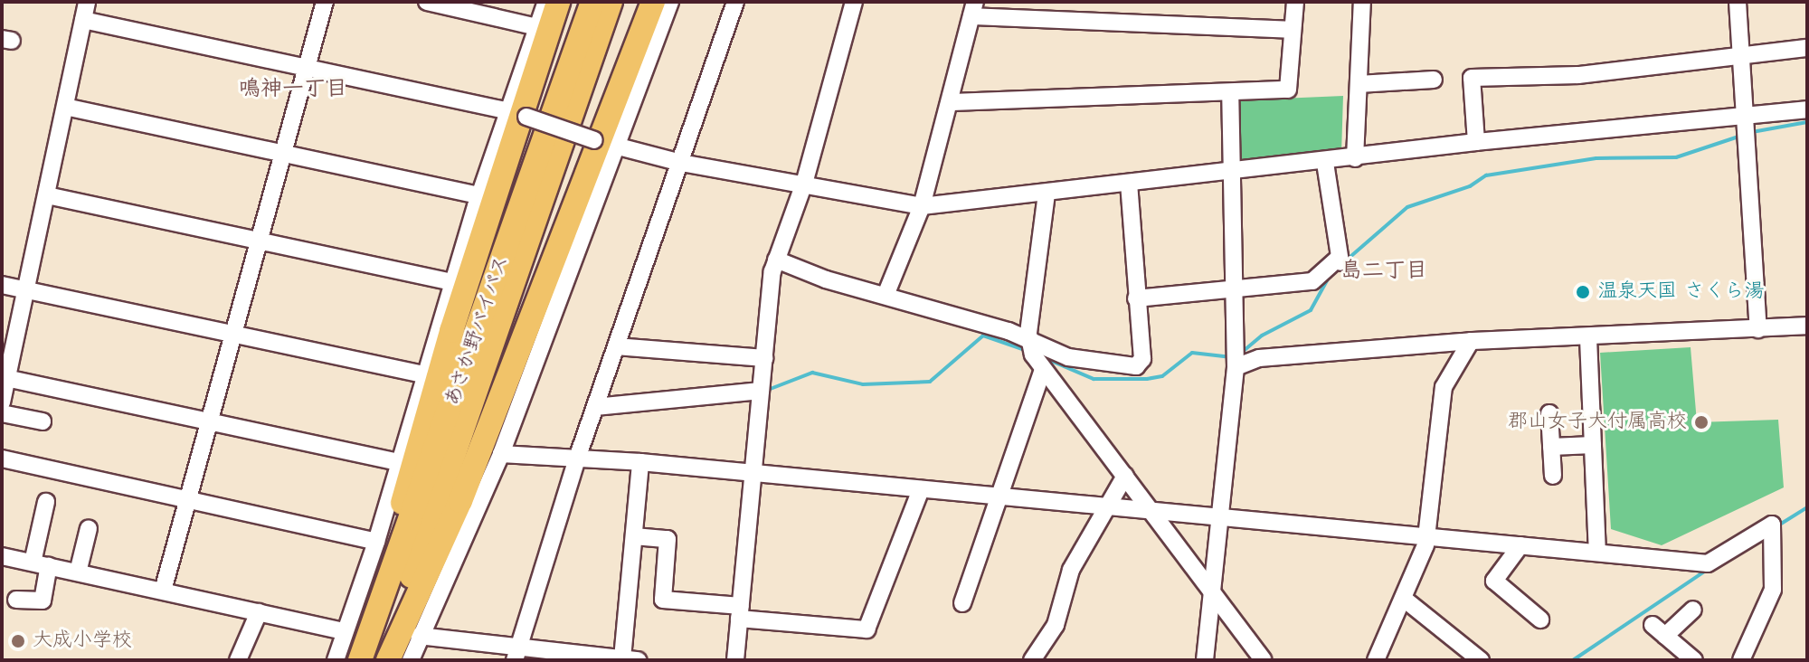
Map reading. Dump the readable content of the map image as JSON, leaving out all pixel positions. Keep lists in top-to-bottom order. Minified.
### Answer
{"streets":{"highway":["あさか野バイパス"]},"districts":["鳴神一丁目","島二丁目"],"places":["温泉天国 さくら湯","郡山女子大付属高校","大成小学校"]}
